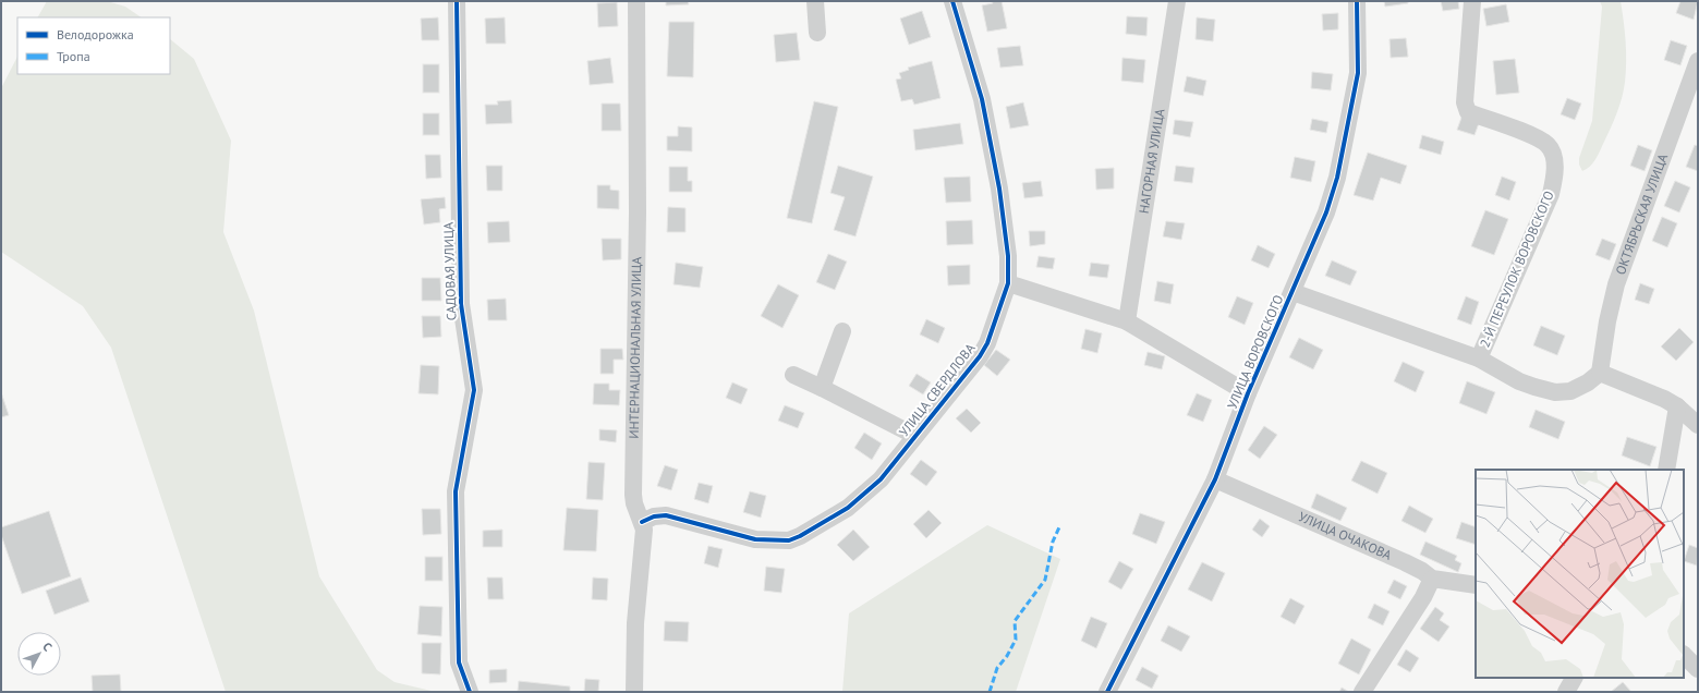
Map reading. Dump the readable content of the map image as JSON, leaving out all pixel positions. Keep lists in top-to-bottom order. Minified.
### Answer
{"streets":{"street":["НАГОРНАЯ УЛИЦА","ОКТЯБРЬСКАЯ УЛИЦА","2-Й ПЕРЕУЛОК ВОРОВСКОГО","САДОВАЯ УЛИЦА","ИНТЕРНАЦИОНАЛЬНАЯ УЛИЦА","УЛИЦА ВОРОВСКОГО","УЛИЦА СВЕРДЛОВА","УЛИЦА ОЧАКОВА"]},"crossings":[["ИНТЕРНАЦИОНАЛЬНАЯ УЛИЦА","УЛИЦА СВЕРДЛОВА"],["УЛИЦА ВОРОВСКОГО","УЛИЦА ОЧАКОВА"]],"legend":["Велодорожка","Тропа"],"north":"top right"}
